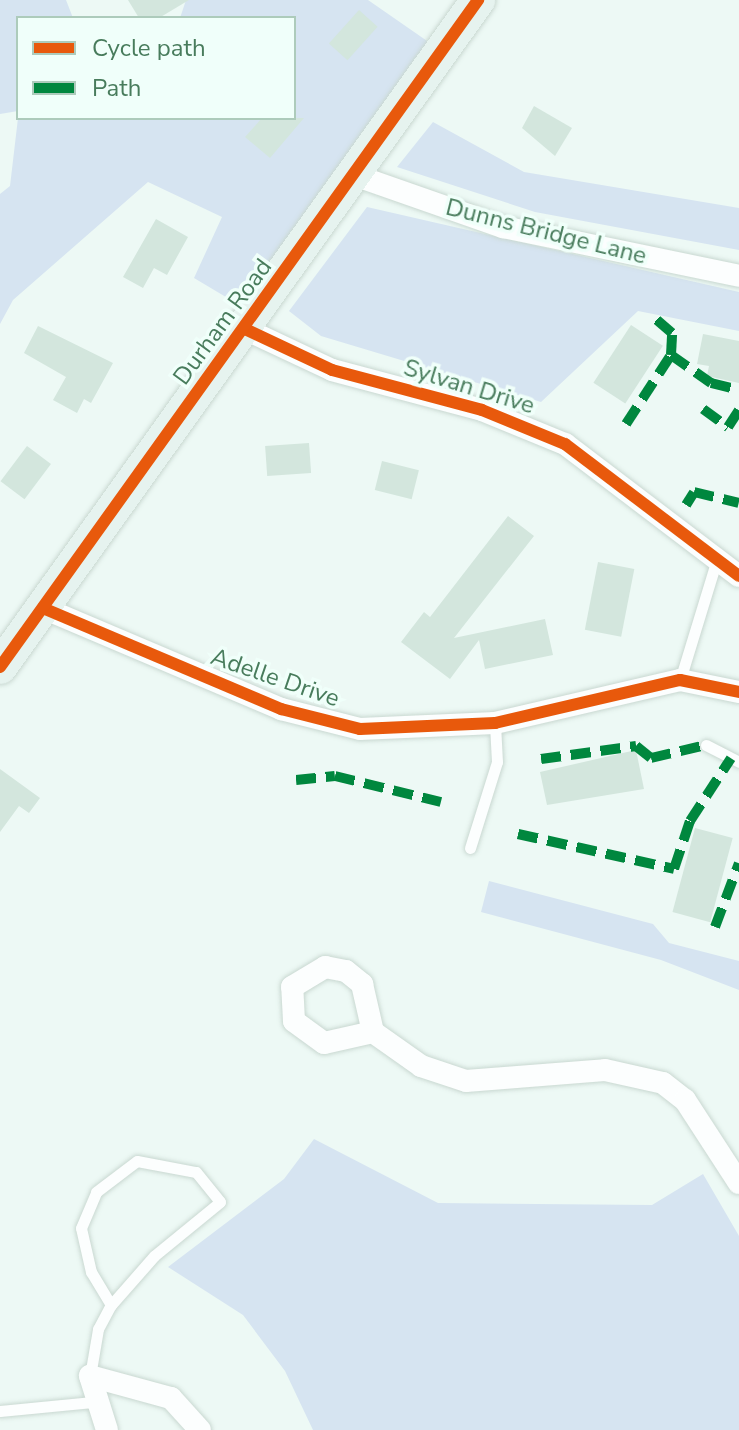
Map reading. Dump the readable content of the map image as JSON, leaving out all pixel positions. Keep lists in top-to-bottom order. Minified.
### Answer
{"streets":{"main road":["Durham Road"],"street":["Dunns Bridge Lane","Sylvan Drive","Adelle Drive"]},"crossings":[["Dunns Bridge Lane","Durham Road"],["Durham Road","Sylvan Drive"],["Durham Road","Adelle Drive"]],"legend":["Cycle path","Path"]}
